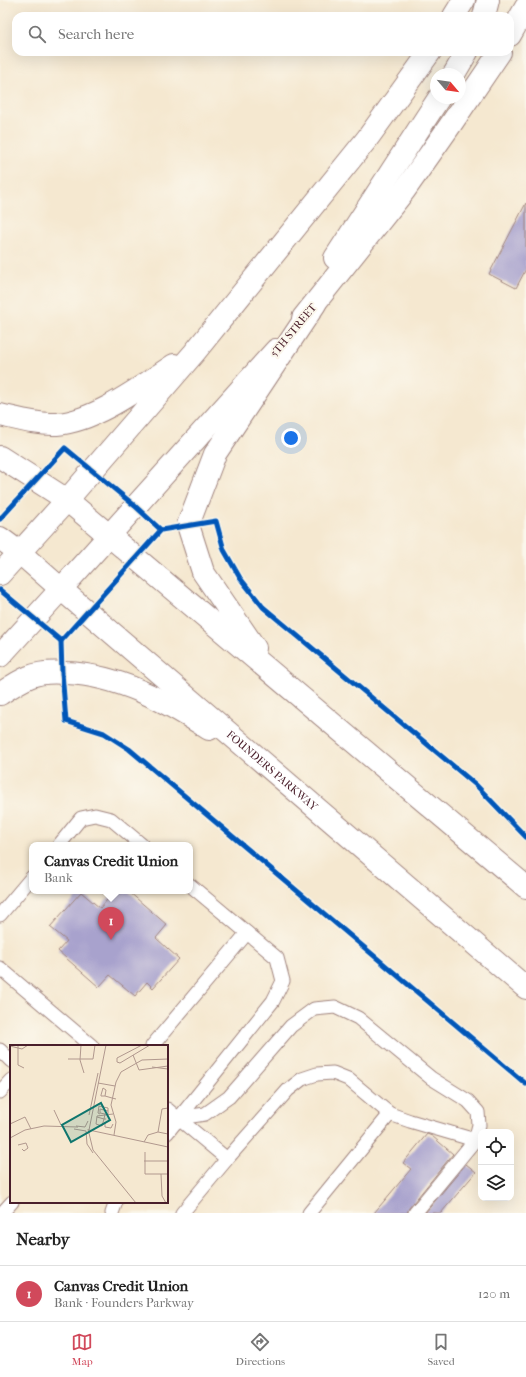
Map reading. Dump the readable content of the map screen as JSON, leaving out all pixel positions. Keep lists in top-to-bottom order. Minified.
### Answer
{"streets":{"main road":["5TH STREET","FOUNDERS PARKWAY"]},"crossings":[["5TH STREET","FOUNDERS PARKWAY"]],"north":"bottom right","page":{"search":"Search here","popup":["Canvas Credit Union","Bank"],"pins":"1","heading":"Nearby","list":[{"mark":"1","name":"Canvas Credit Union","note":"Bank · Founders Parkway","value":"120 m"}],"nav":["Map","Directions","Saved"]}}
